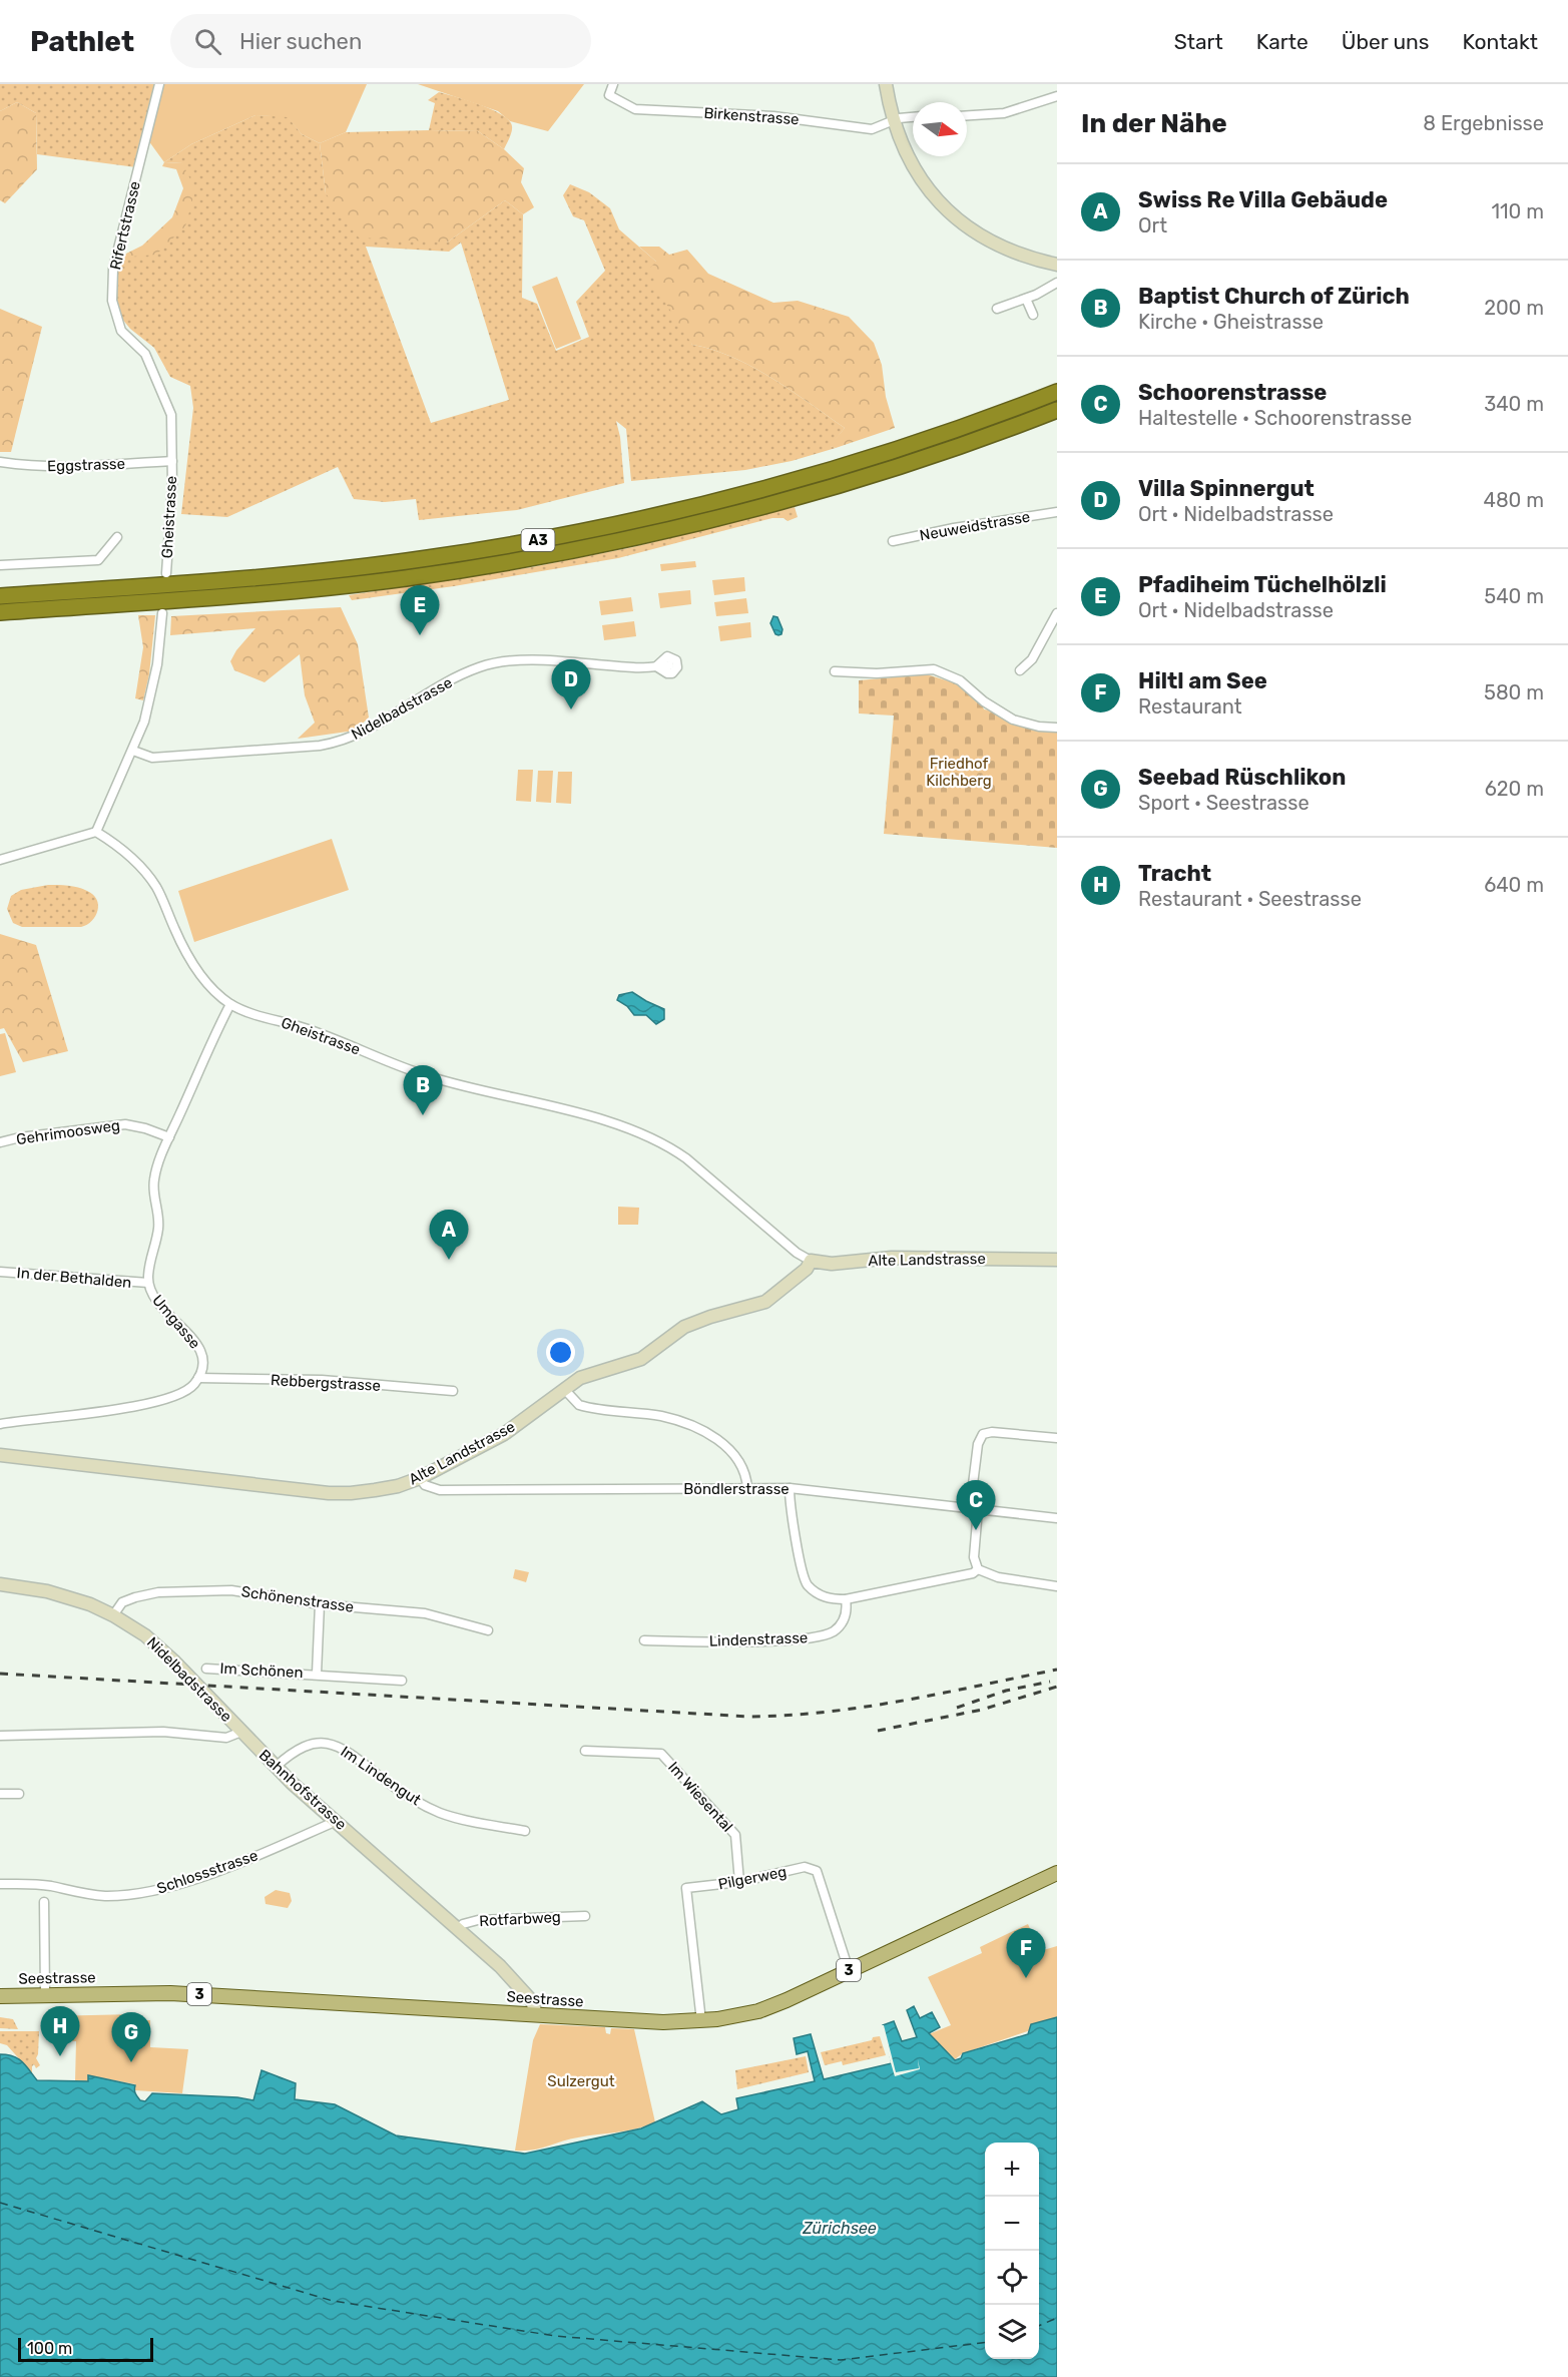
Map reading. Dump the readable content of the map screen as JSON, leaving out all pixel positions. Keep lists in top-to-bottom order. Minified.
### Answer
{"streets":{"highway":["A3"],"main road":["3","Seestrasse"],"street":["Birkenstrasse","Rifertstrasse","Eggstrasse","Gheistrasse","Neuweidstrasse","Nidelbadstrasse","Gehrimoosweg","Alte Landstrasse","In der Bethalden","Umgasse","Rebbergstrasse","Böndlerstrasse","Schönenstrasse","Lindenstrasse","Im Schönen","Im Lindengut","Bahnhofstrasse","Im Wiesental","Schlossstrasse","Pilgerweg","Rotfarbweg"]},"crossings":[["Rifertstrasse","Eggstrasse"],["Rifertstrasse","Gheistrasse"],["Eggstrasse","Gheistrasse"],["Gheistrasse","Alte Landstrasse"],["Gheistrasse","Umgasse"],["Nidelbadstrasse","Schönenstrasse"],["Nidelbadstrasse","Bahnhofstrasse"],["Gehrimoosweg","Umgasse"],["Alte Landstrasse","Böndlerstrasse"],["In der Bethalden","Umgasse"],["Umgasse","Rebbergstrasse"],["Schönenstrasse","Im Schönen"],["Im Lindengut","Bahnhofstrasse"],["Bahnhofstrasse","Schlossstrasse"],["Bahnhofstrasse","Rotfarbweg"],["Bahnhofstrasse","Seestrasse"],["Im Wiesental","Pilgerweg"],["Pilgerweg","Seestrasse"]],"water":["Zürichsee"],"parks":["Friedhof Kilchberg","Sulzergut"],"scale_bar":"100 m","north":"right","page":{"header":"Pathlet","search":"Hier suchen","nav":["Start","Karte","Über uns","Kontakt"],"heading":["In der Nähe","8 Ergebnisse"],"list":[{"mark":"A","name":"Swiss Re Villa Gebäude","note":"Ort","value":"110 m"},{"mark":"B","name":"Baptist Church of Zürich","note":"Kirche · Gheistrasse","value":"200 m"},{"mark":"C","name":"Schoorenstrasse","note":"Haltestelle · Schoorenstrasse","value":"340 m"},{"mark":"D","name":"Villa Spinnergut","note":"Ort · Nidelbadstrasse","value":"480 m"},{"mark":"E","name":"Pfadiheim Tüchelhölzli","note":"Ort · Nidelbadstrasse","value":"540 m"},{"mark":"F","name":"Hiltl am See","note":"Restaurant","value":"580 m"},{"mark":"G","name":"Seebad Rüschlikon","note":"Sport · Seestrasse","value":"620 m"},{"mark":"H","name":"Tracht","note":"Restaurant · Seestrasse","value":"640 m"}],"pins":["E","D","B","A","C","F","H","G"],"map_buttons":["+","−"],"scale":"100 m"}}
